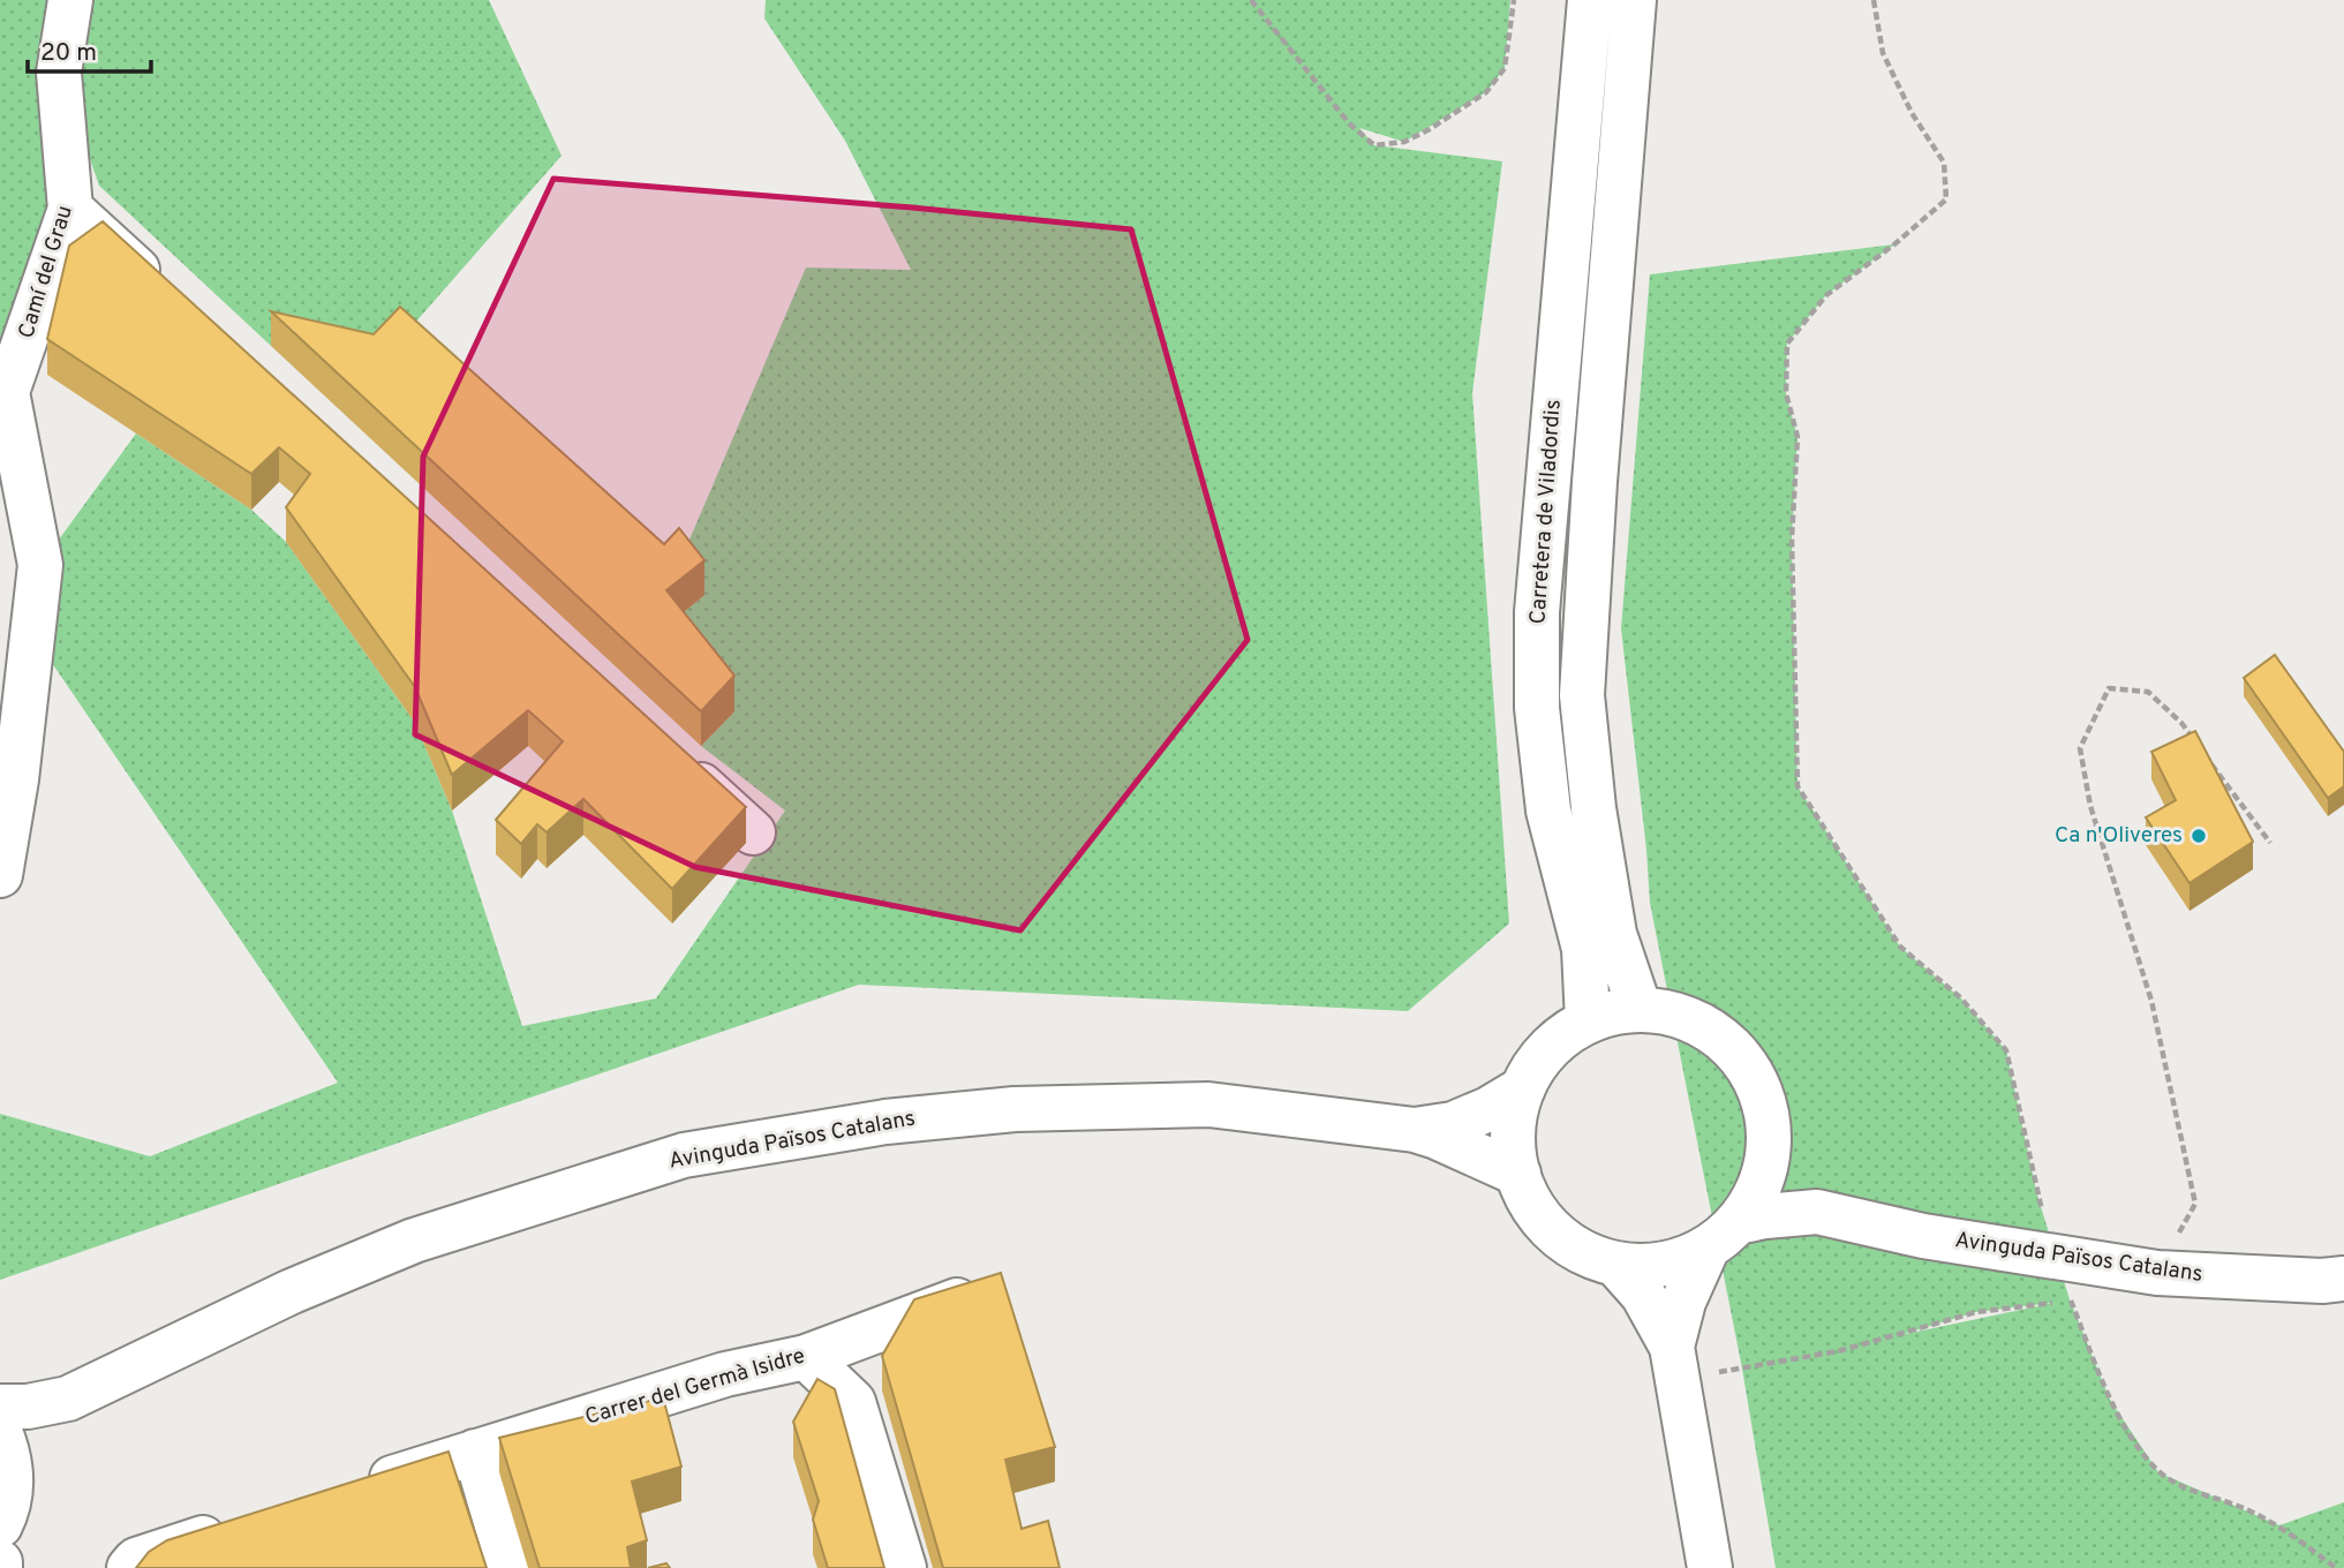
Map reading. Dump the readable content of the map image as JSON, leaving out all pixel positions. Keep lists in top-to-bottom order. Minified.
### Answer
{"streets":{"street":["Camí del Grau","Carretera de Viladordis","Avinguda Països Catalans","Carrer del Germà Isidre"]},"crossings":[["Carretera de Viladordis","Avinguda Països Catalans"]],"places":["Ca n'Oliveres"],"scale_bar":"20 m"}
